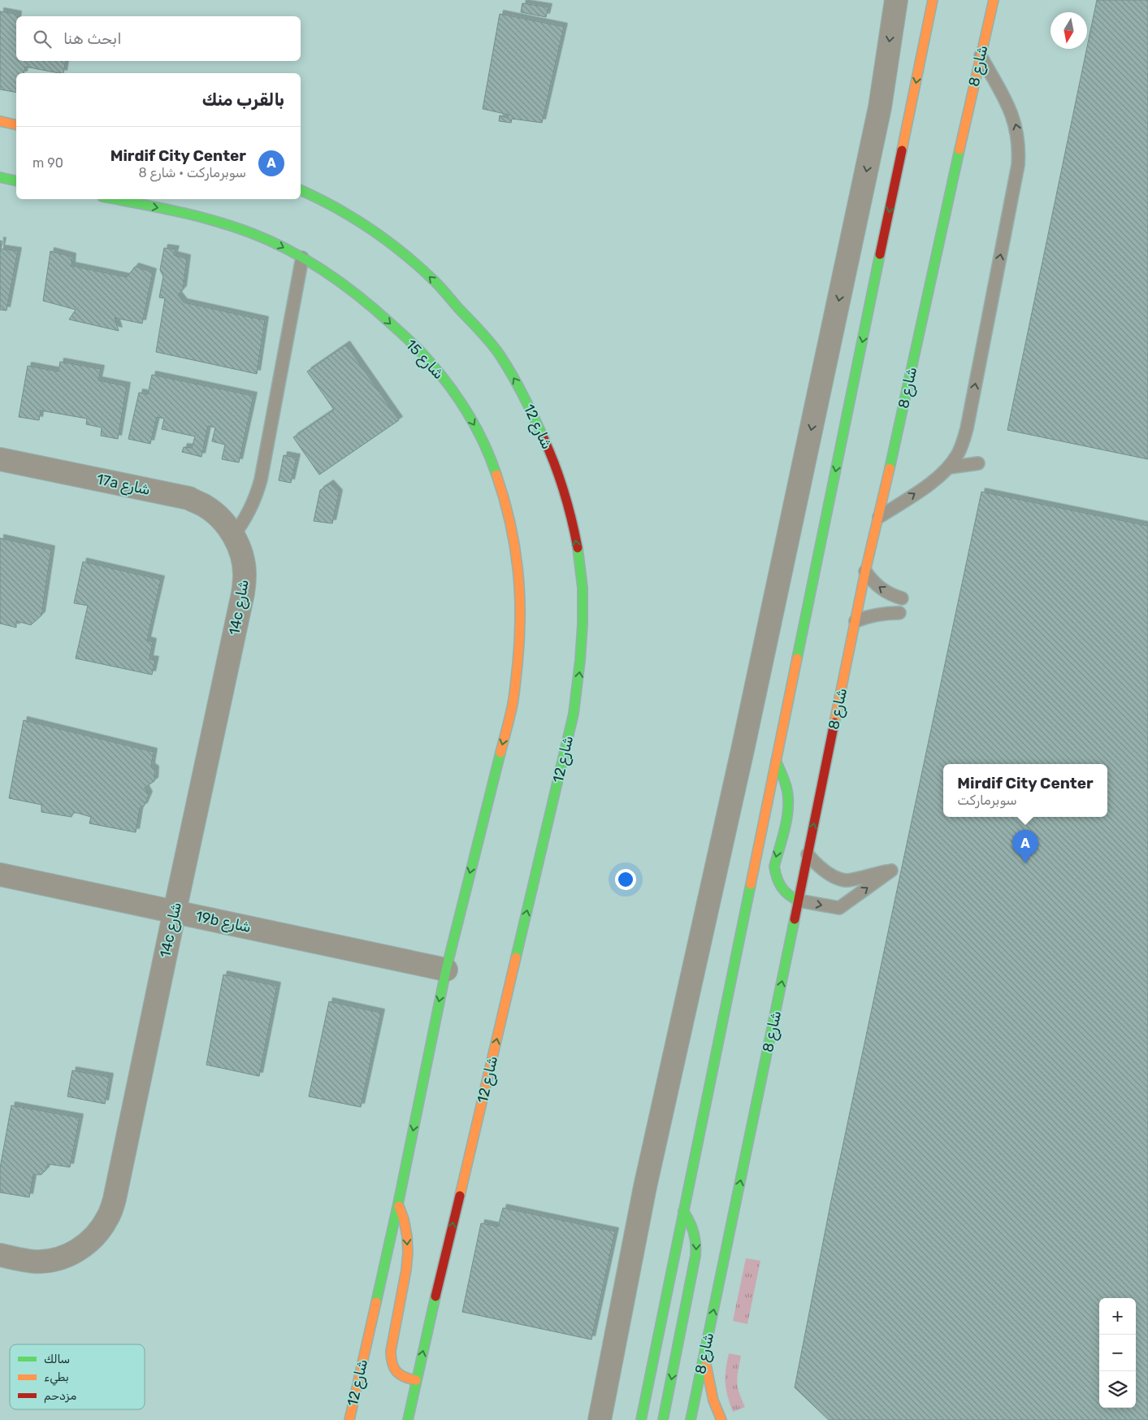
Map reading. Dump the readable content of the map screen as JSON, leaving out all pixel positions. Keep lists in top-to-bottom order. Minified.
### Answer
{"streets":{"street":["شارع 8","شارع 15","شارع 12","17a شارع","14c شارع","19b شارع"]},"crossings":[["شارع 15","شارع 12"],["شارع 12","19b شارع"],["17a شارع","14c شارع"],["14c شارع","19b شارع"]],"one_way":["شارع 15"],"legend":["سالك","بطيء","مزدحم"],"north":"bottom","page":{"search":"ابحث هنا","heading":"بالقرب منك","list":[{"mark":"A","name":"Mirdif City Center","note":"سوبرماركت · شارع 8","value":"90 m"}],"popup":["Mirdif City Center","سوبرماركت"],"pins":"A","map_buttons":["+","−"]}}
